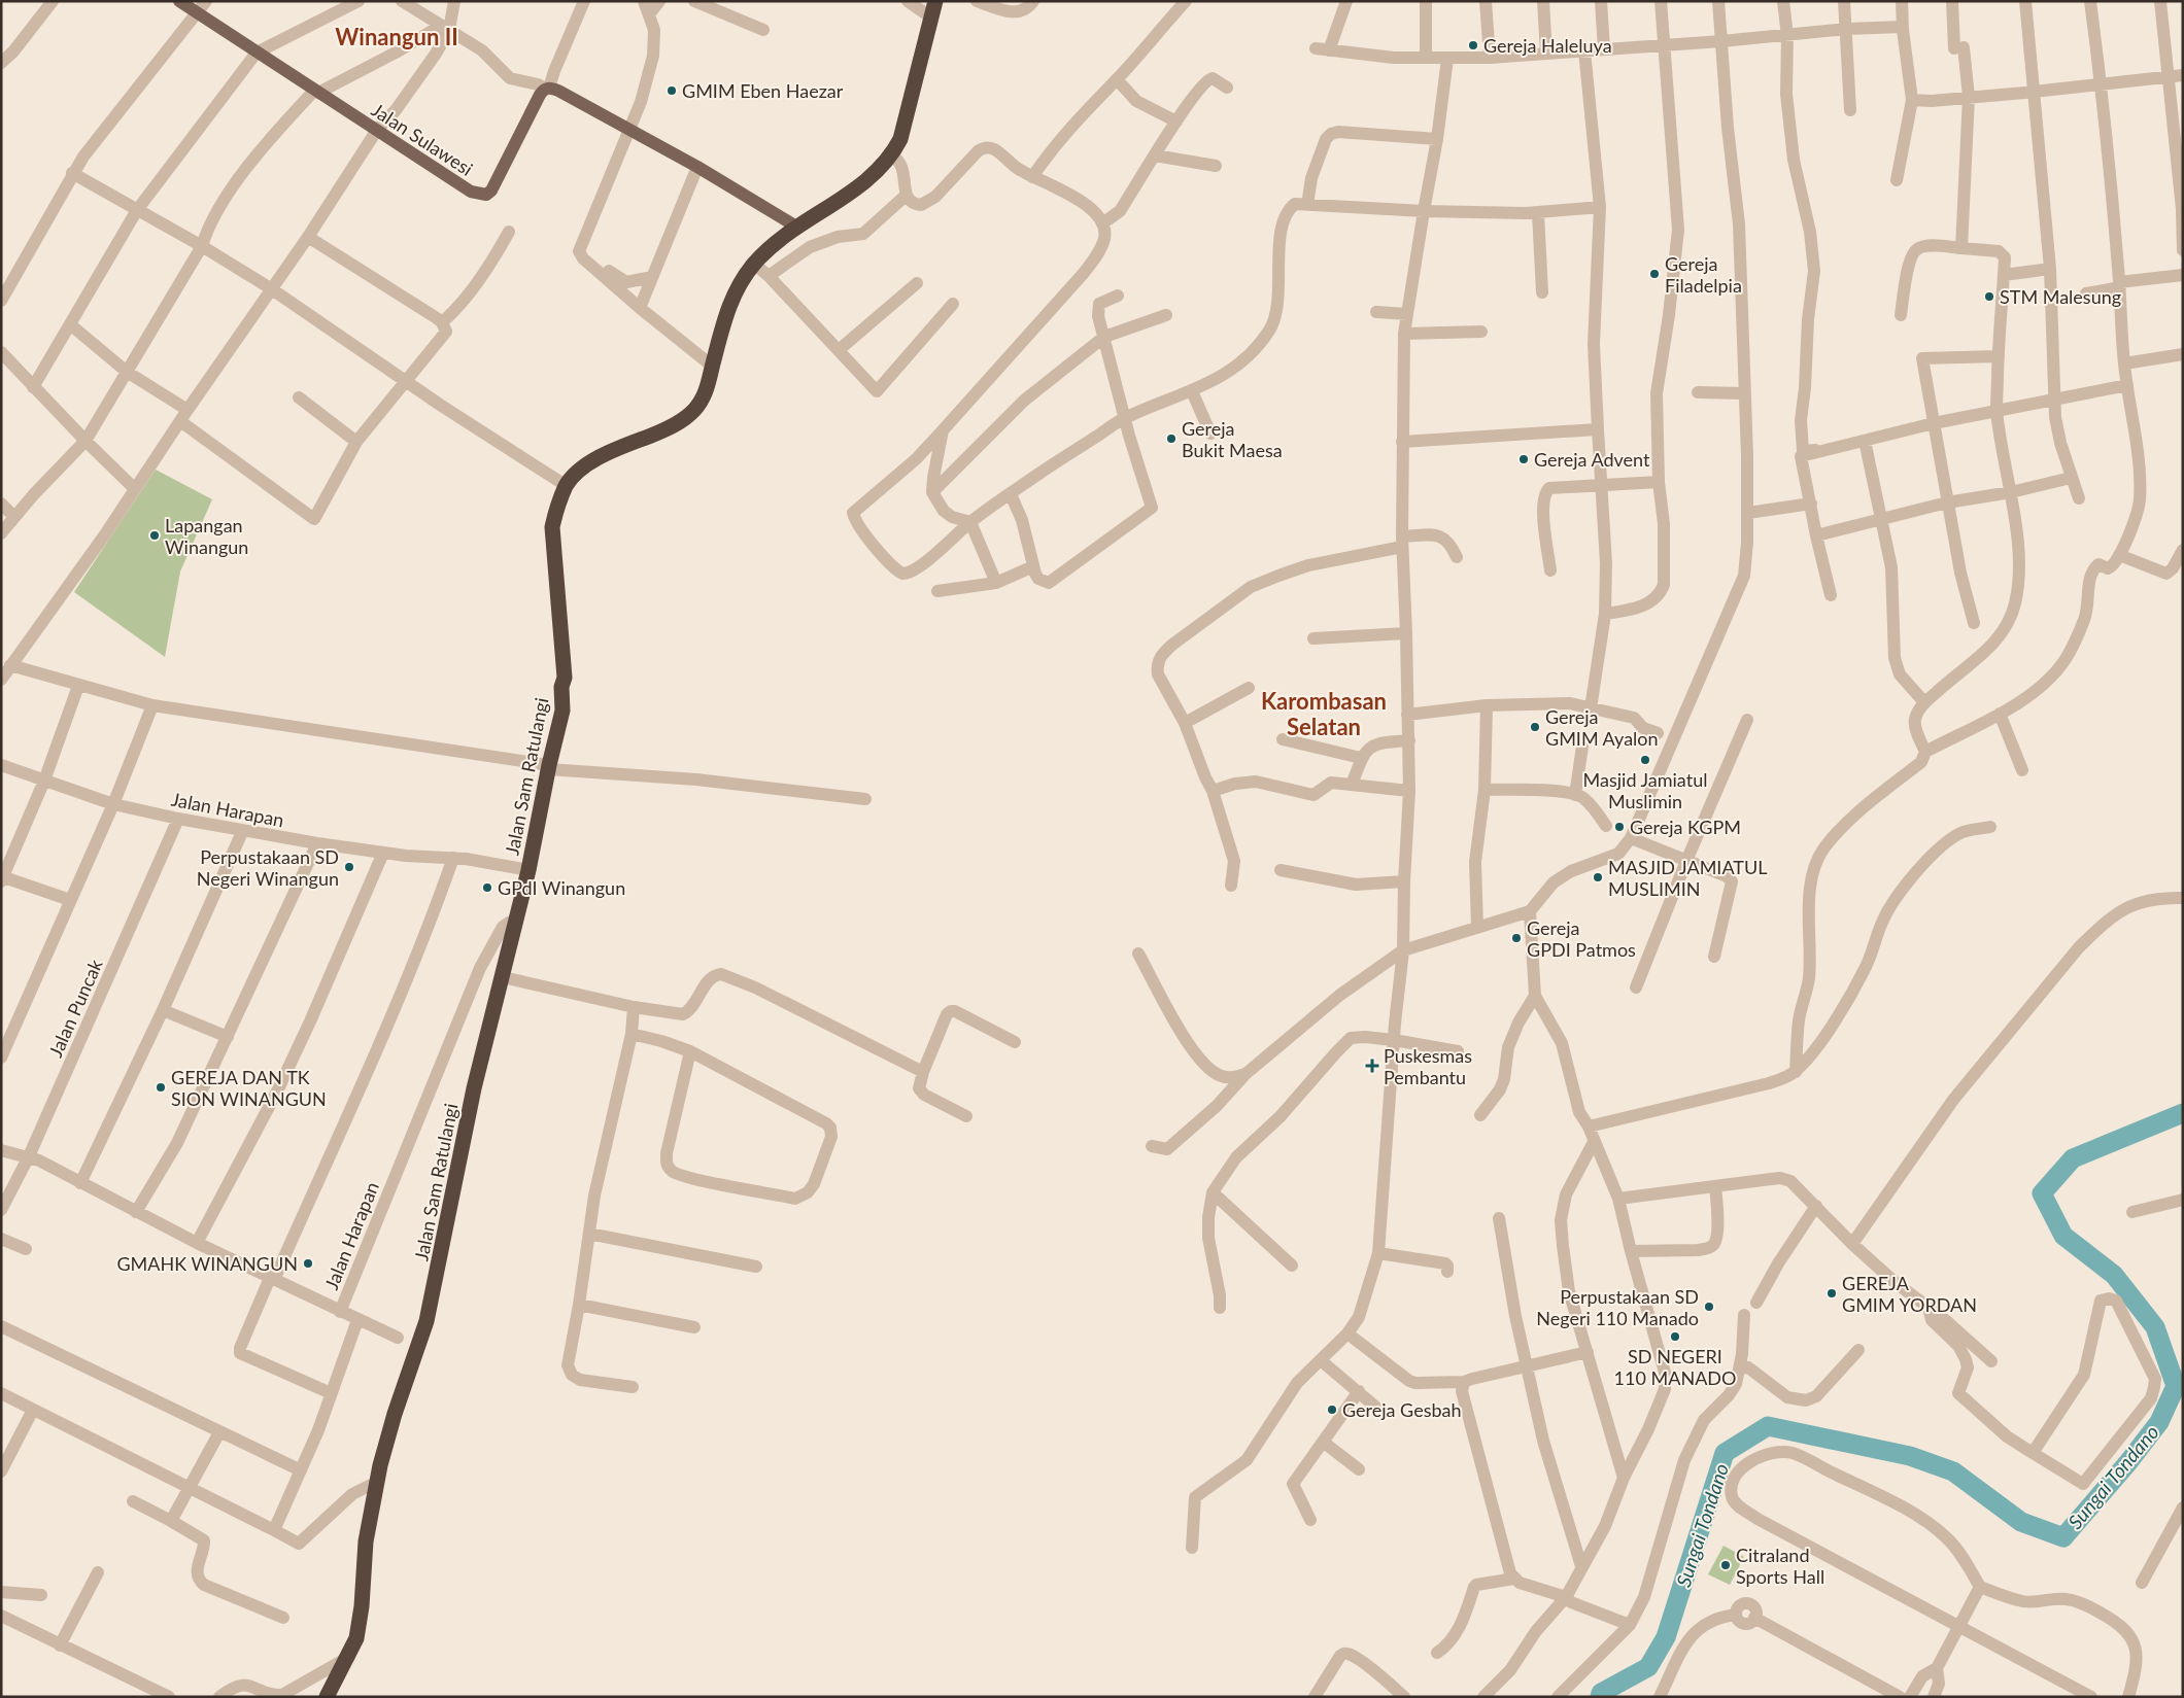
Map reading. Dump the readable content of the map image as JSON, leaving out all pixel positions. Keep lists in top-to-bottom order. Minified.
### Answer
{"streets":{"highway":["Jalan Sam Ratulangi"],"main road":["Jalan Sulawesi"],"street":["Jalan Harapan","Jalan Puncak"]},"crossings":[["Jalan Sam Ratulangi","Jalan Harapan"],["Jalan Harapan","Jalan Puncak"]],"districts":["Winangun II","Karombasan Selatan"],"water":["Sungai Tondano"],"places":{"other":["Gereja Haleluya","GMIM Eben Haezar","Gereja Filadelpia","STM Malesung","Gereja Bukit Maesa","Gereja Advent","Lapangan Winangun","Gereja GMIM Ayalon","Masjid Jamiatul Muslimin","Gereja KGPM","Perpustakaan SD Negeri Winangun","MASJID JAMIATUL MUSLIMIN","GPdI Winangun","Gereja GPDI Patmos","GEREJA DAN TK SION WINANGUN","GMAHK WINANGUN","GEREJA GMIM YORDAN","Perpustakaan SD Negeri 110 Manado","SD NEGERI 110 MANADO","Gereja Gesbah","Citraland Sports Hall"],"health":["Puskesmas Pembantu"]}}
